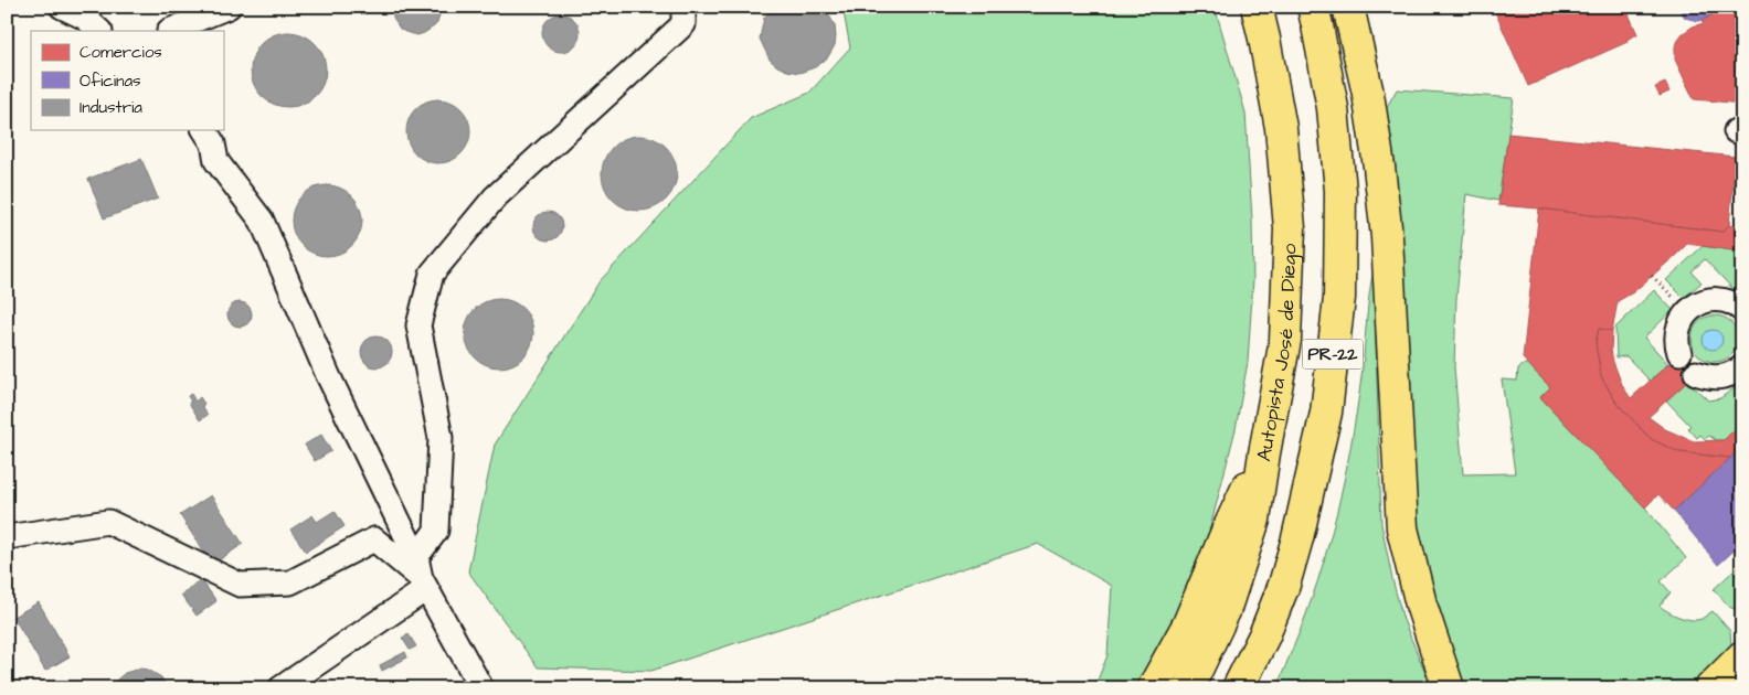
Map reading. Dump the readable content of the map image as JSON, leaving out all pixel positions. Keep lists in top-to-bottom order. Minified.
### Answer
{"streets":{"main road":["Autopista José de Diego","PR-22"]},"legend":["Comercios","Oficinas","Industria"]}
